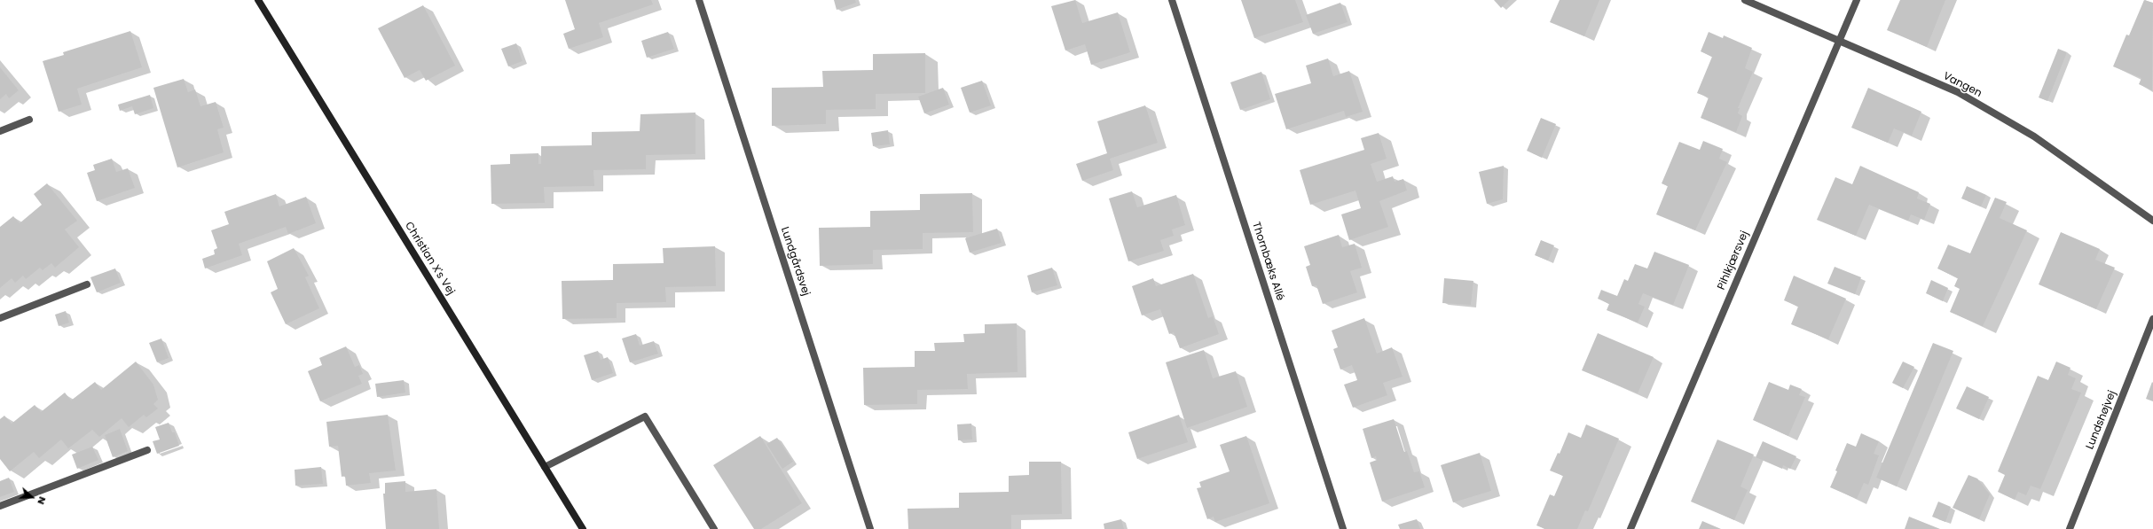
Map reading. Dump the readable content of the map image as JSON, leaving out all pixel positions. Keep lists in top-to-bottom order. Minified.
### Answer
{"streets":{"street":["Vangen","Christian X's Vej","Pihlkjærsvej","Lundgårdsvej","Thornbæks Allé","Lundshøjvej"]},"crossings":[["Vangen","Pihlkjærsvej"]],"north":"right"}
